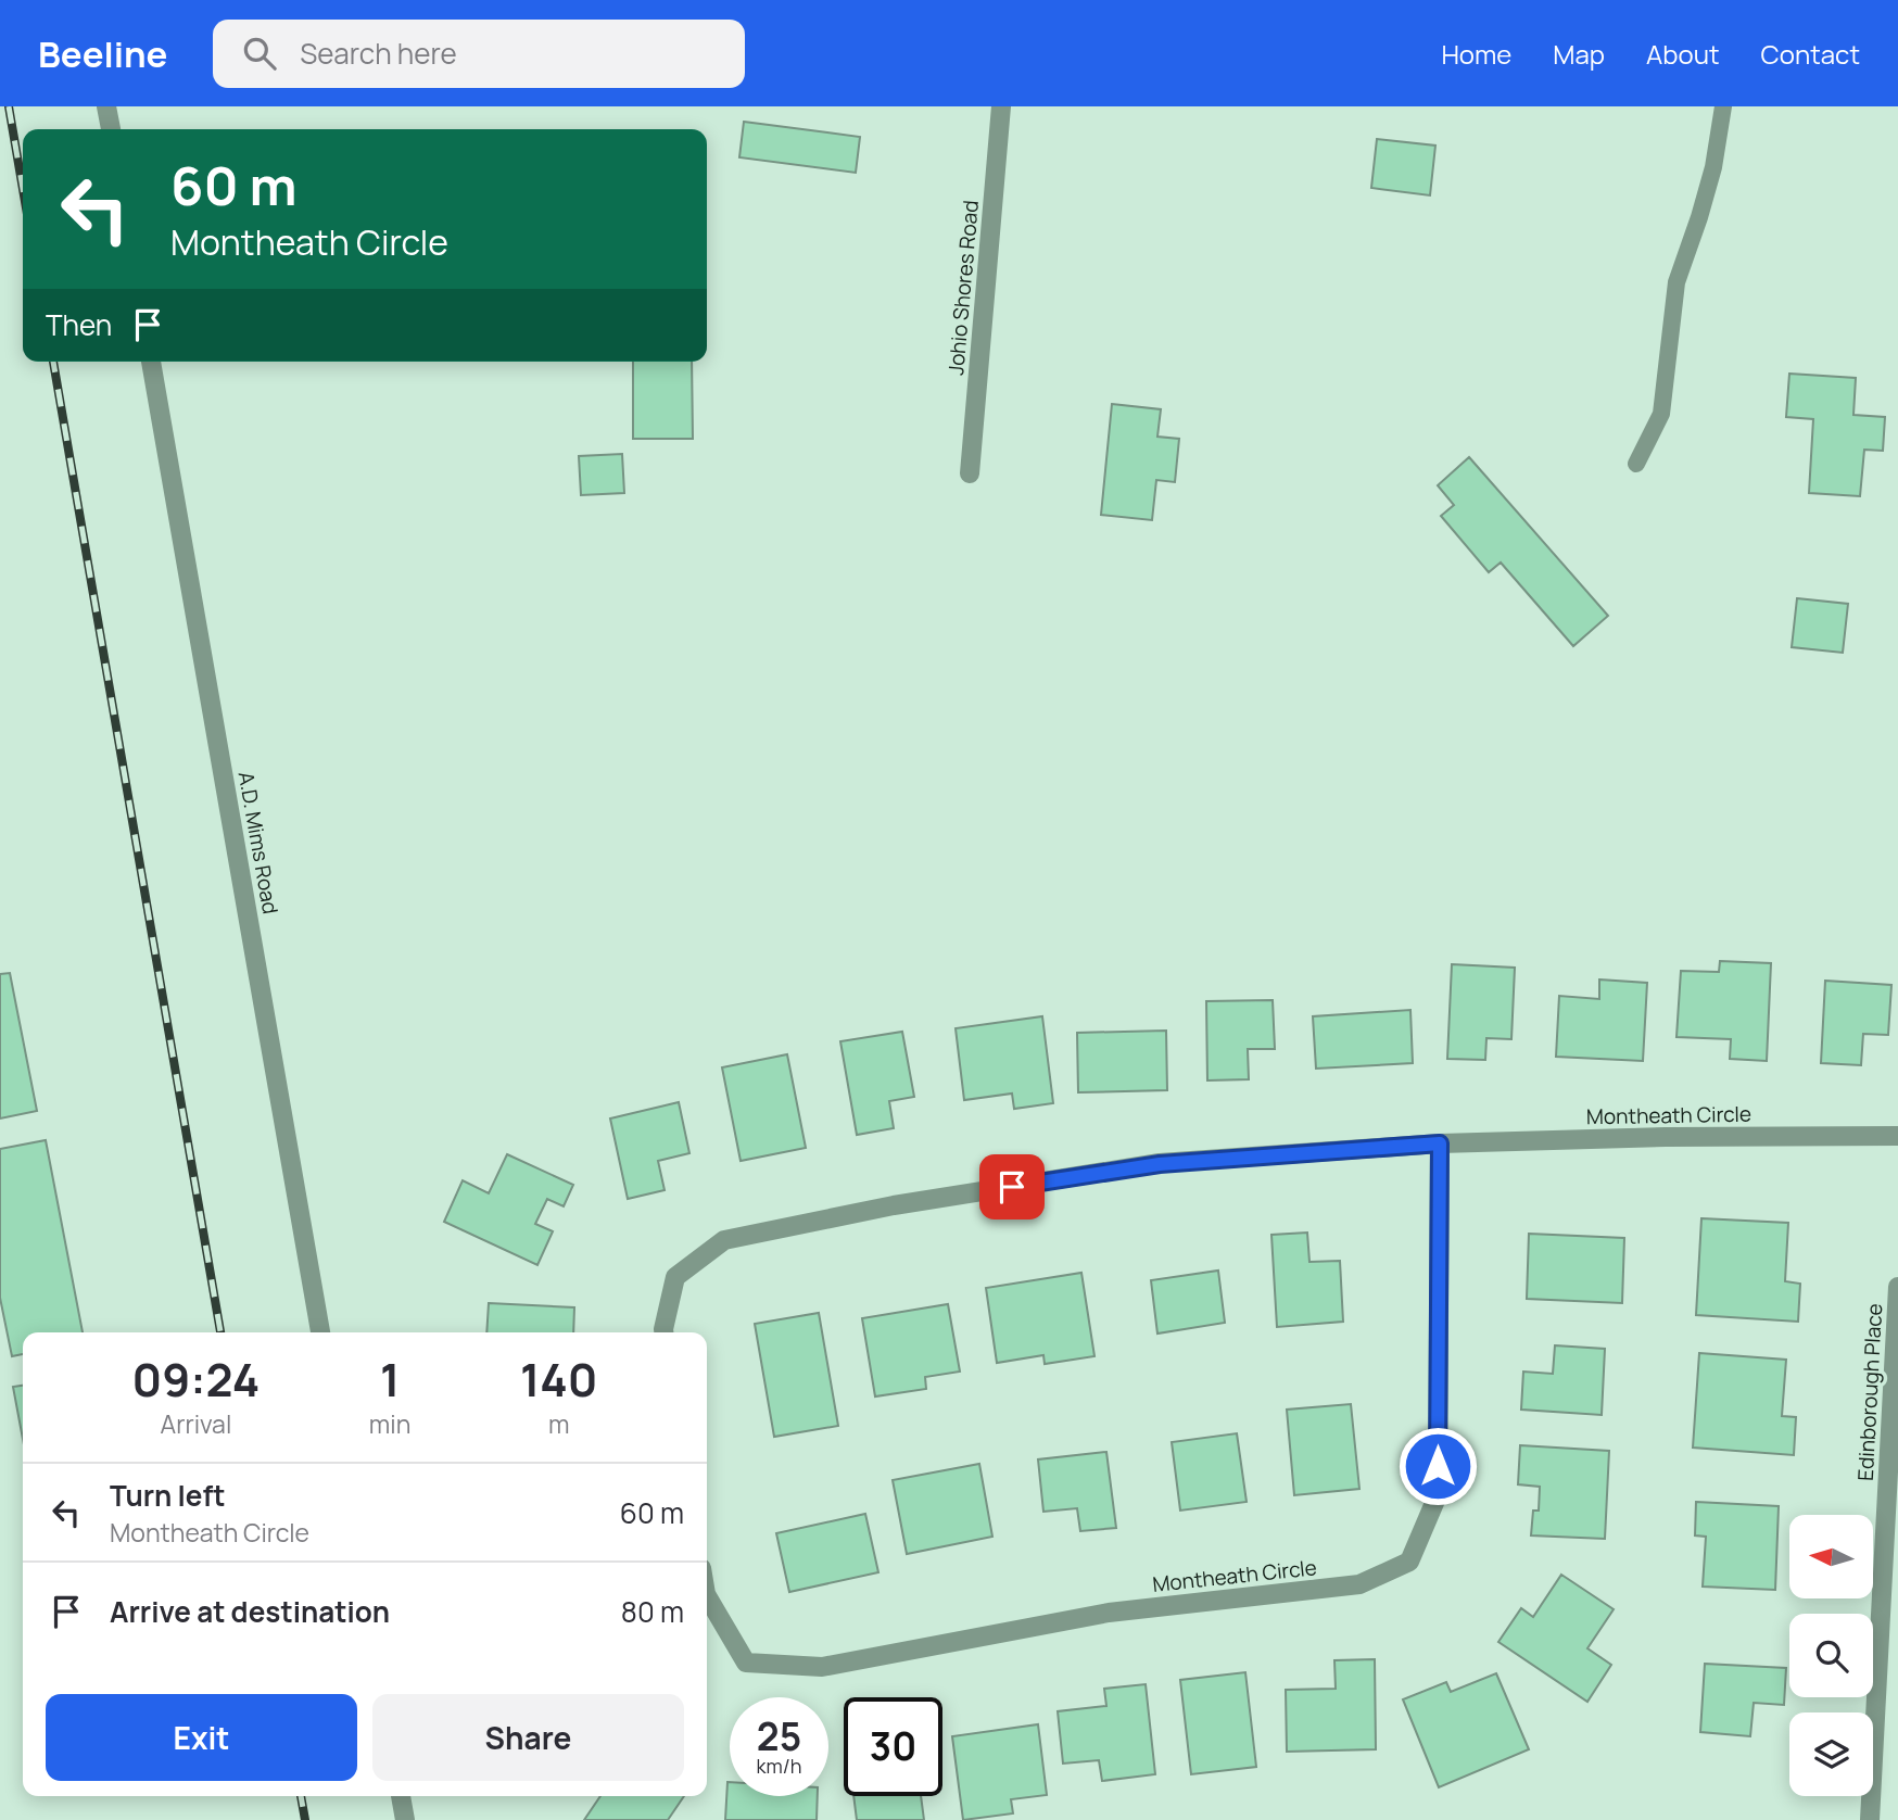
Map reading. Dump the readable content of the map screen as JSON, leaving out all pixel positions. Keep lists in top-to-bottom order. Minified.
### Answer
{"streets":{"street":["Johio Shores Road","A.D. Mims Road","Montheath Circle","Edinborough Place"]},"north":"left","page":{"header":"Beeline","search":"Search here","nav":["Home","Map","About","Contact"],"turn":["60 m","Montheath Circle"],"then":"Then","eta":["09:24","Arrival","1","min","140","m"],"list":[{"name":"Turn left","note":"Montheath Circle","value":"60 m"},{"name":"Arrive at destination","value":"80 m"}],"buttons":["Exit","Share"],"speed":"25 km/h","limit":"30"}}
